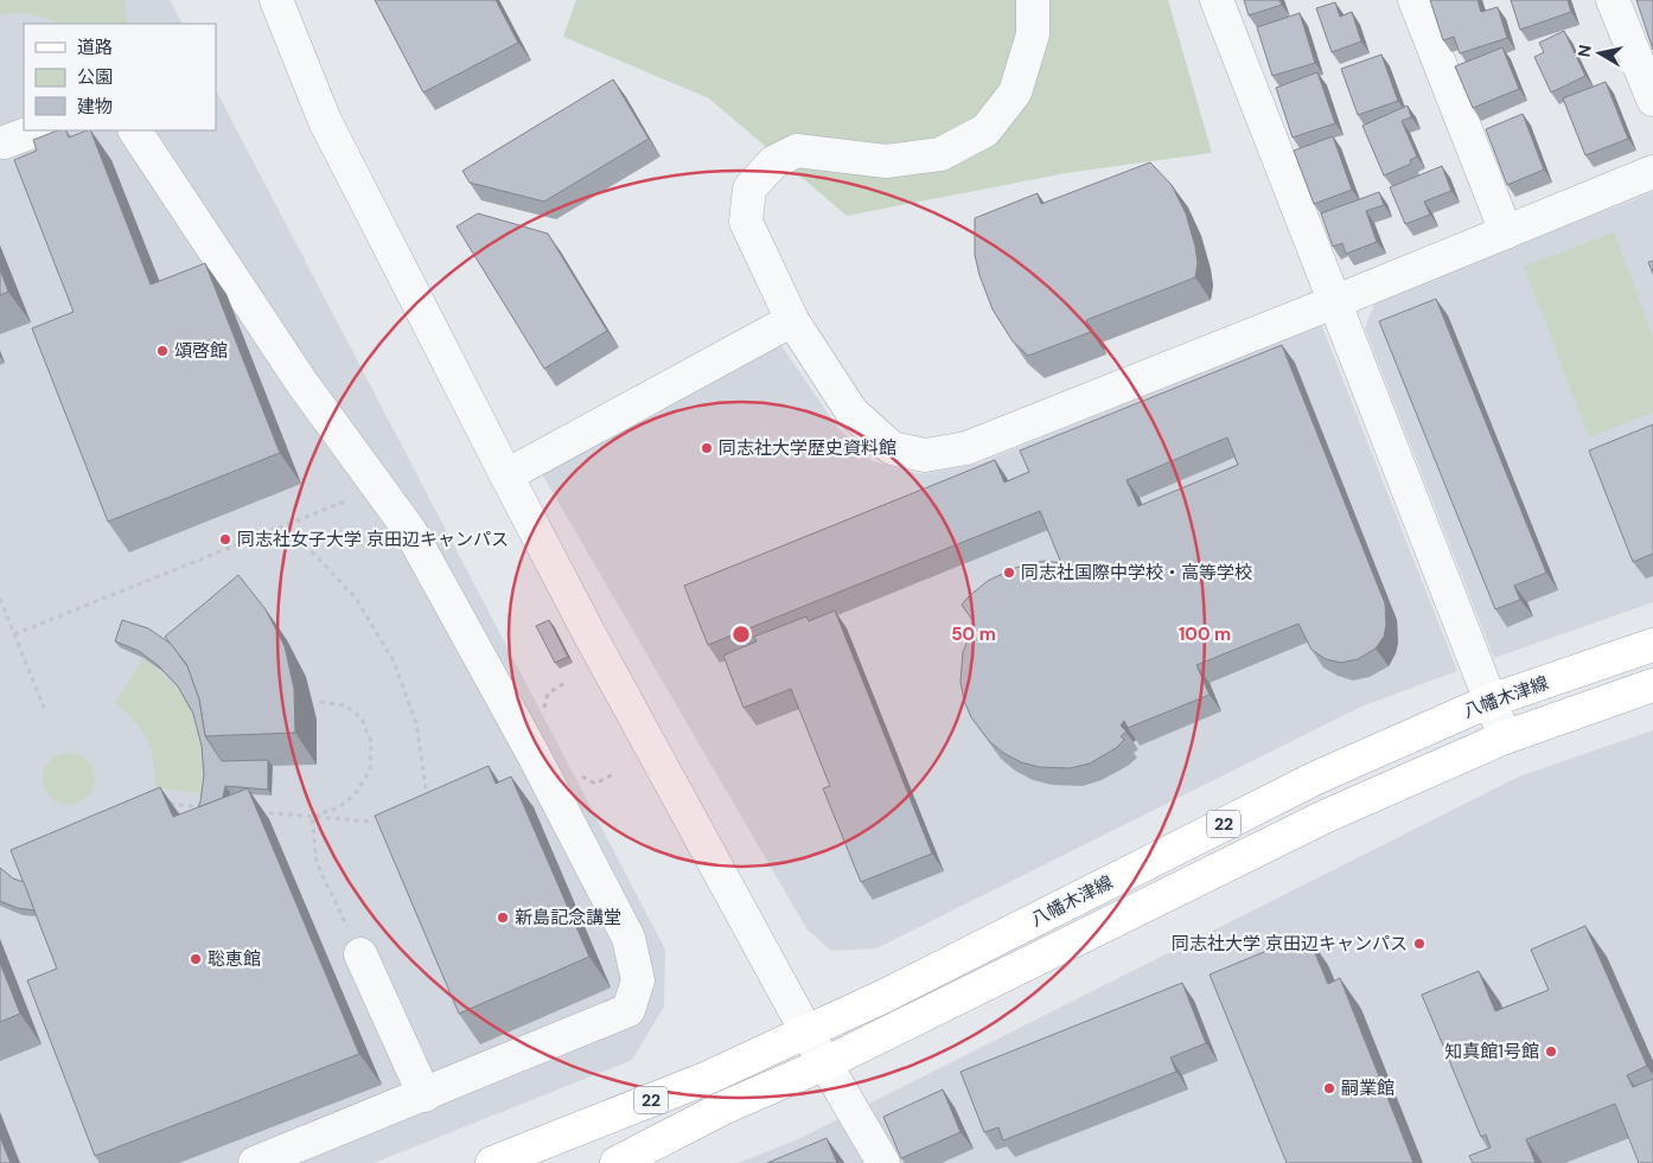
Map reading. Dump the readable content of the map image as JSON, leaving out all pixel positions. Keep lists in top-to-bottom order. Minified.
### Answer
{"streets":{"main road":["八幡木津線","22"]},"places":["頌啓館","同志社大学歴史資料館","同志社女子大学 京田辺キャンパス","同志社国際中学校・高等学校","新島記念講堂","同志社大学 京田辺キャンパス","聡恵館","知真館1号館","嗣業館"],"legend":["道路","公園","建物"],"north":"left","rings":["50 m","100 m"]}
